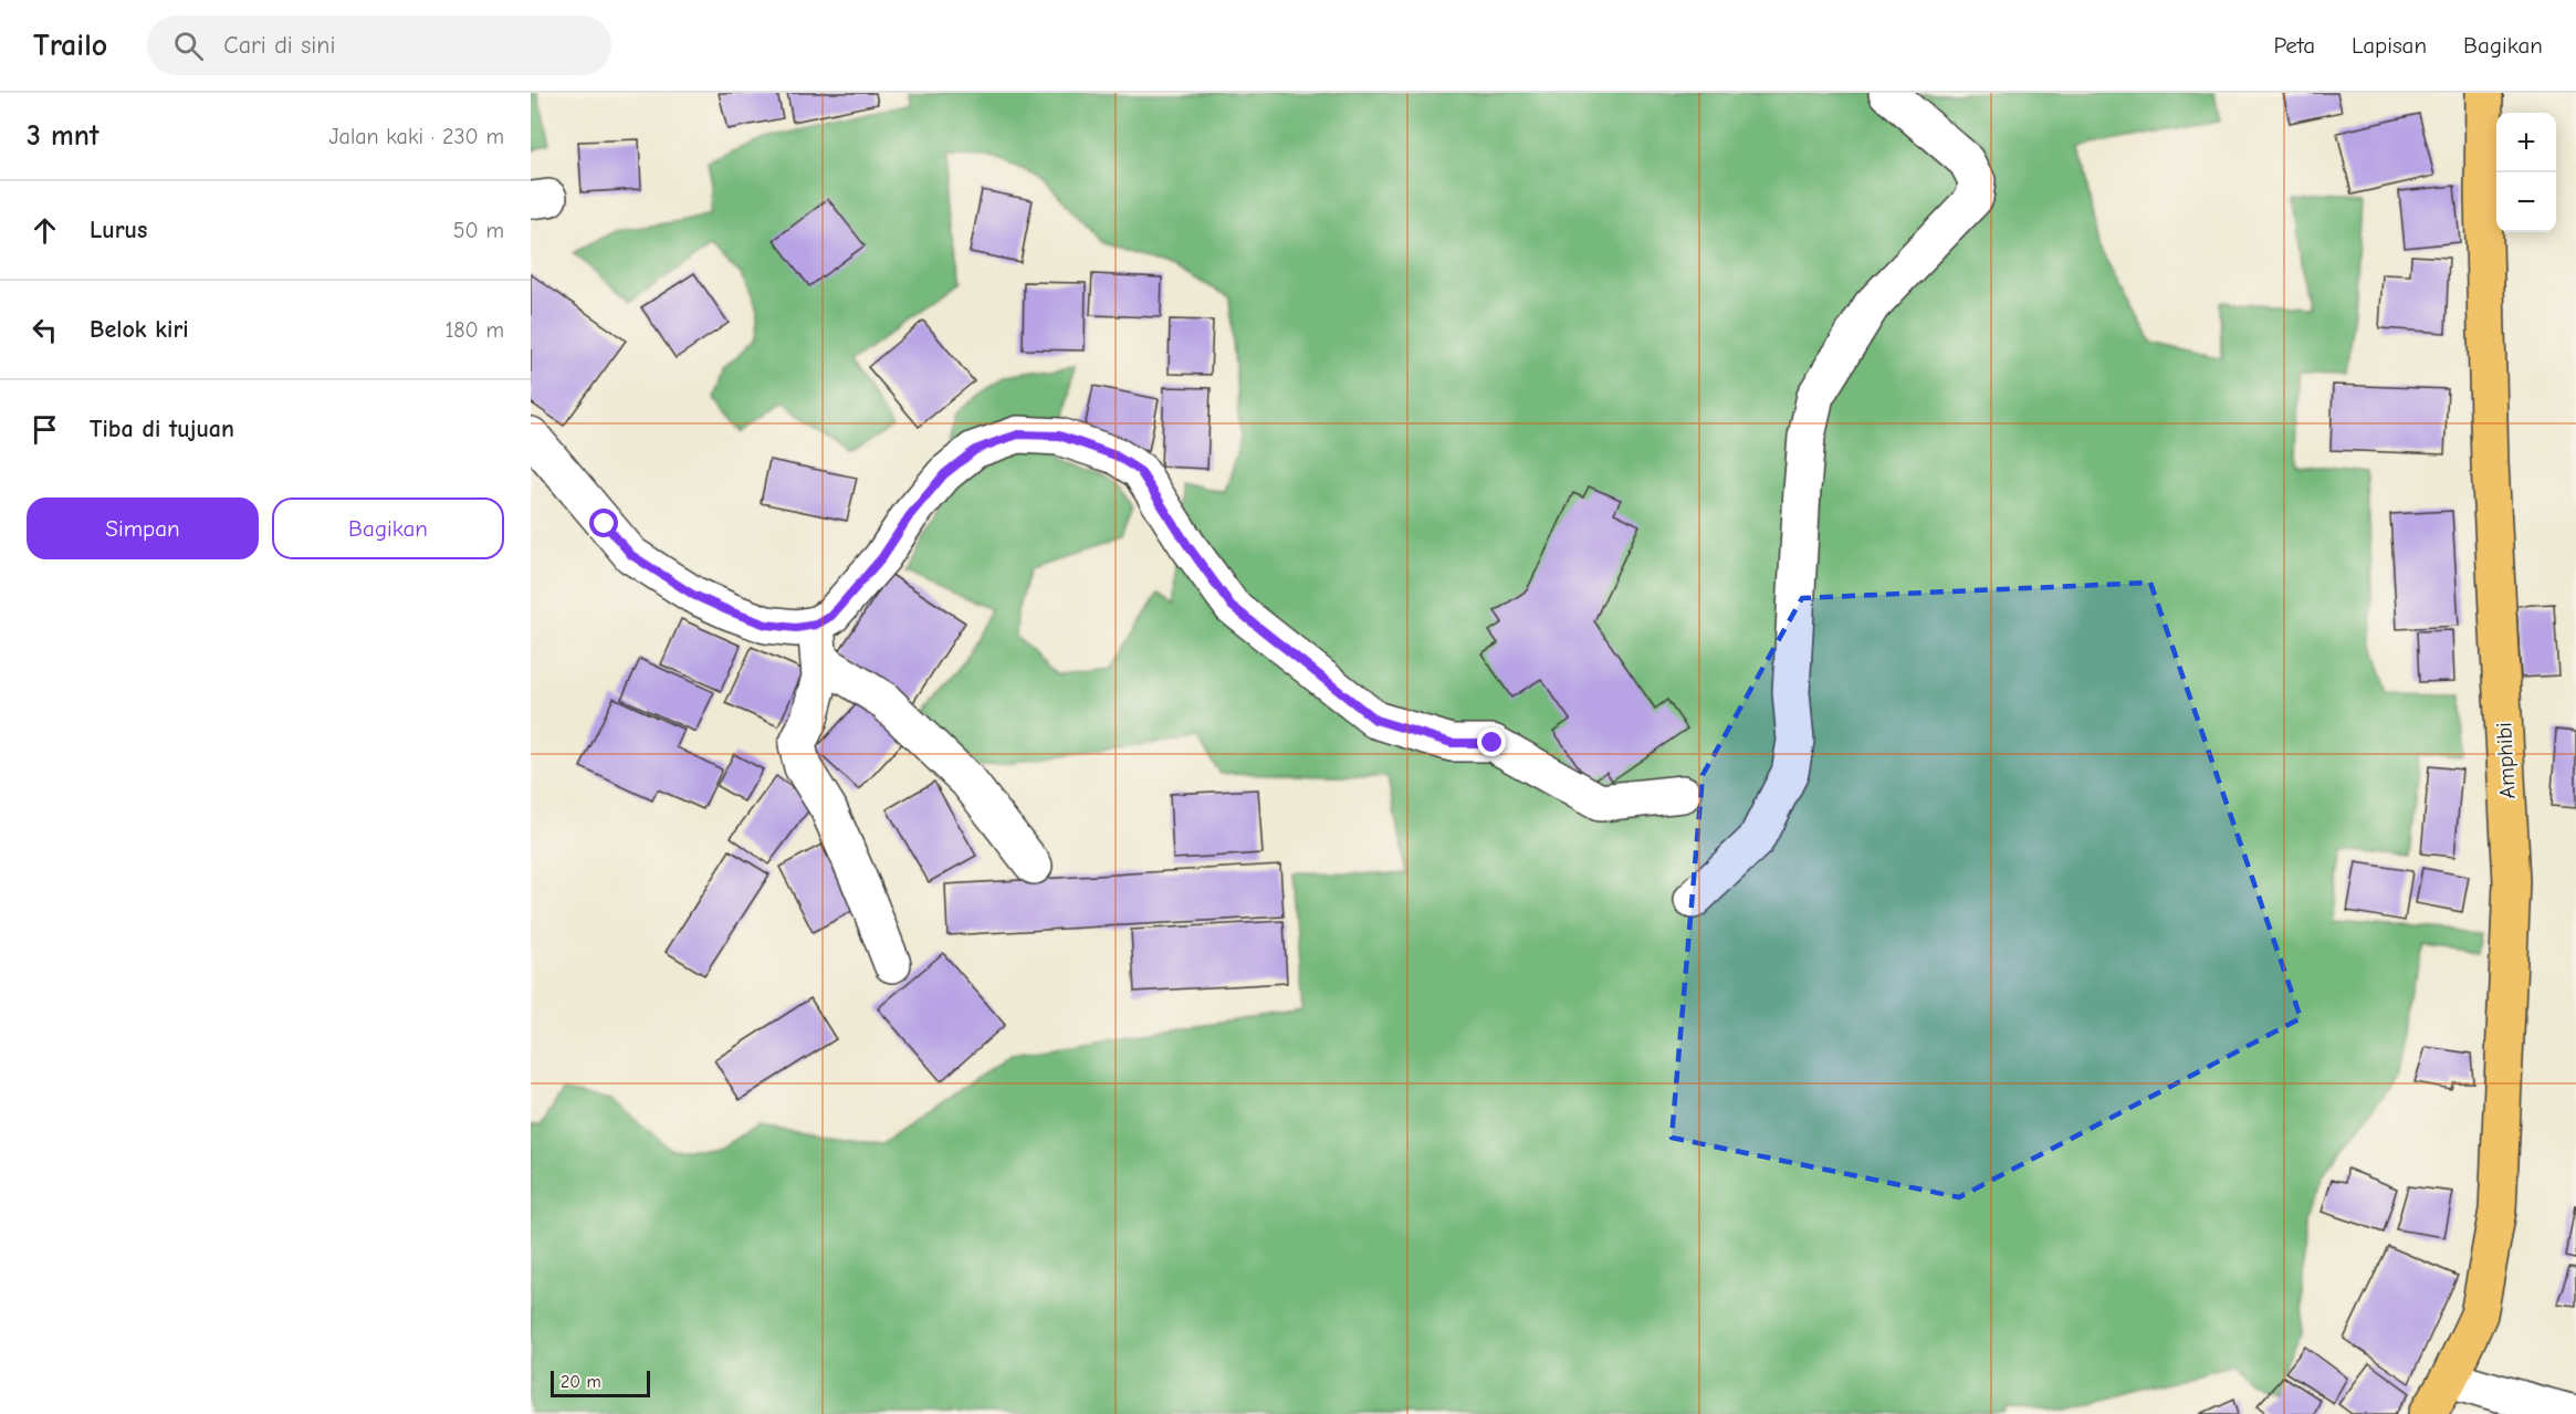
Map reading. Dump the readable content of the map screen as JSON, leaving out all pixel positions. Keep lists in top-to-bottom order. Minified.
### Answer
{"streets":{"main road":["Amphibi"]},"scale_bar":"20 m","page":{"header":"Trailo","search":"Cari di sini","nav":["Peta","Lapisan","Bagikan"],"heading":["3 mnt","Jalan kaki · 230 m"],"map_buttons":["+","−"],"list":[["Lurus","50 m"],["Belok kiri","180 m"],"Tiba di tujuan"],"buttons":["Simpan","Bagikan"],"scale":"20 m"}}
